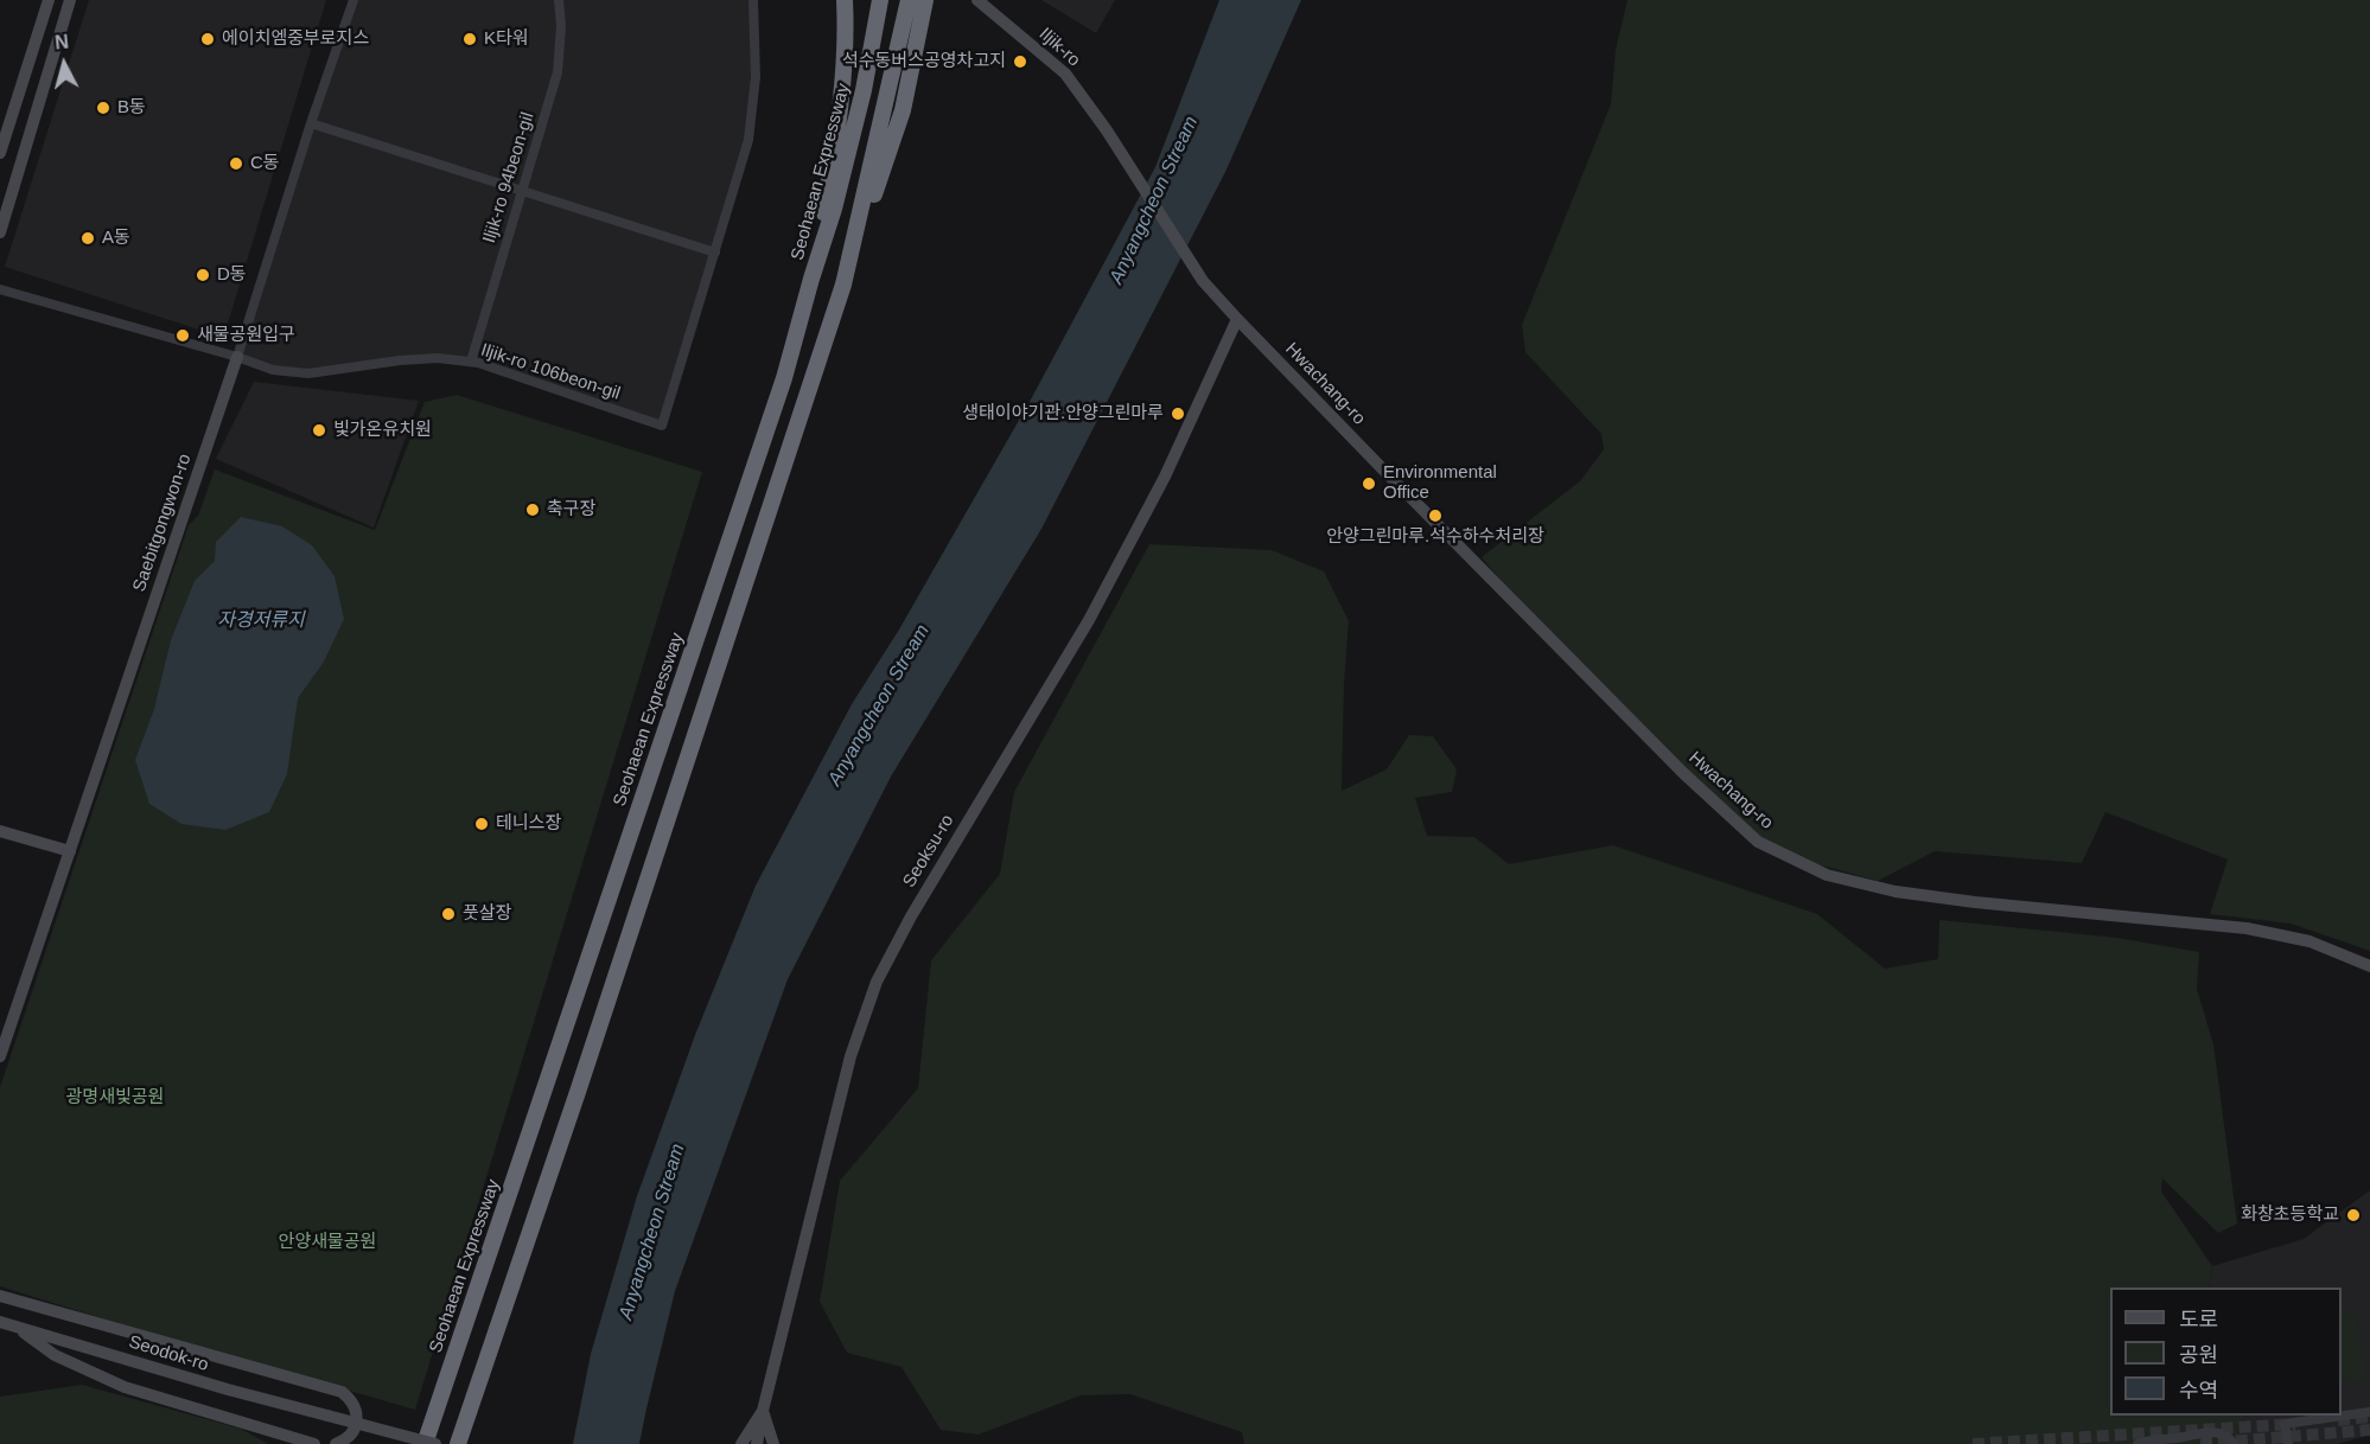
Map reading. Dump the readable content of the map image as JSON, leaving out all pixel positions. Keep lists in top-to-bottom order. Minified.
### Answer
{"streets":{"highway":["Seohaean Expressway"],"street":["Iljik-ro","Iljik-ro 94beon-gil","Iljik-ro 106beon-gil","Hwachang-ro","Saebitgongwon-ro","Seoksu-ro","Seodok-ro"]},"crossings":[["Iljik-ro","Hwachang-ro"],["Iljik-ro","Seoksu-ro"],["Iljik-ro 94beon-gil","Iljik-ro 106beon-gil"],["Iljik-ro 106beon-gil","Saebitgongwon-ro"],["Hwachang-ro","Seoksu-ro"]],"water":["Anyangcheon Stream","자경저류지"],"parks":["광명새빛공원","안양새물공원"],"places":["에이치엠중부로지스","K타워","석수동버스공영차고지","B동","C동","A동","D동","새물공원입구","생태이야기관.안양그린마루","빛가온유치원","Environmental Office","축구장","안양그린마루.석수하수처리장","테니스장","풋살장","화창초등학교"],"legend":["도로","공원","수역"],"north":"top"}
